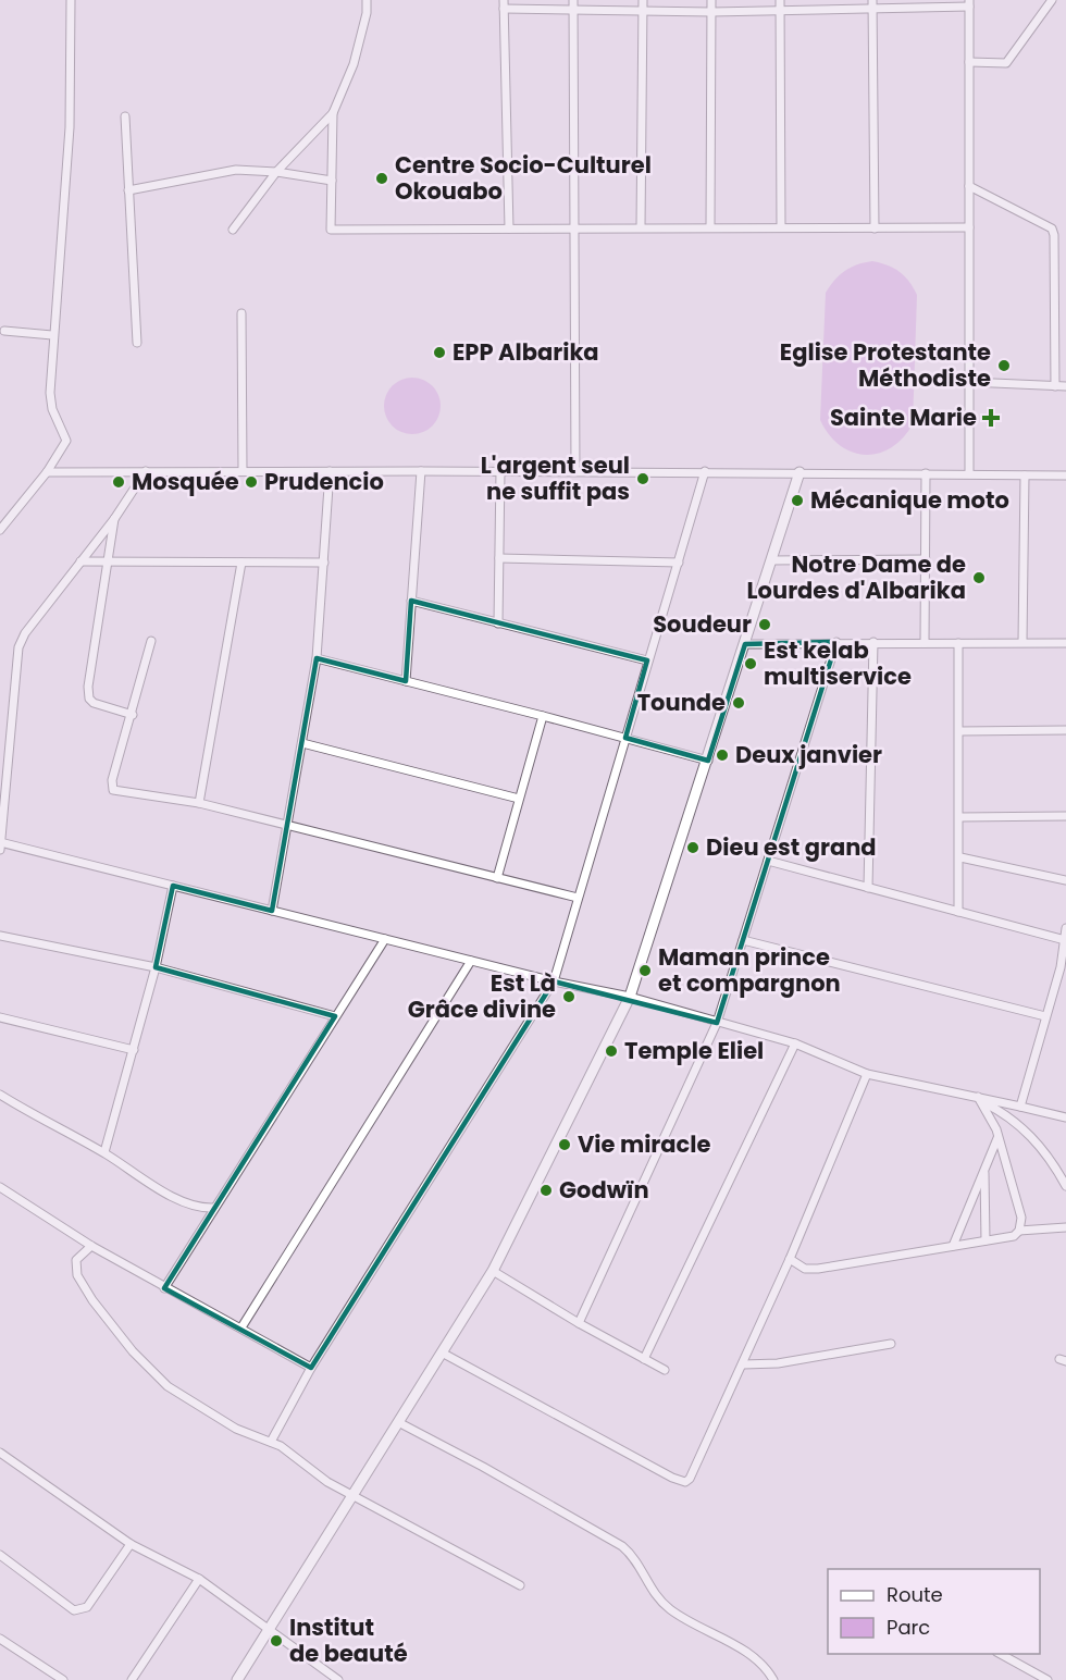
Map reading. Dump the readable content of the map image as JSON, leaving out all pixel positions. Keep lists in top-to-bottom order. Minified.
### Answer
{"places":{"other":["Centre Socio-Culturel Okouabo","EPP Albarika","Eglise Protestante Méthodiste","L'argent seul ne suffit pas","Mosquée","Prudencio","Mécanique moto","Notre Dame de Lourdes d'Albarika","Soudeur","Est kelab multiservice","Tounde","Deux janvier","Dieu est grand","Maman prince et compargnon","Est Là Grâce divine","Temple Eliel","Vie miracle","Godwïn","Institut de beauté"],"health":["Sainte Marie"]},"legend":["Route","Parc"]}
